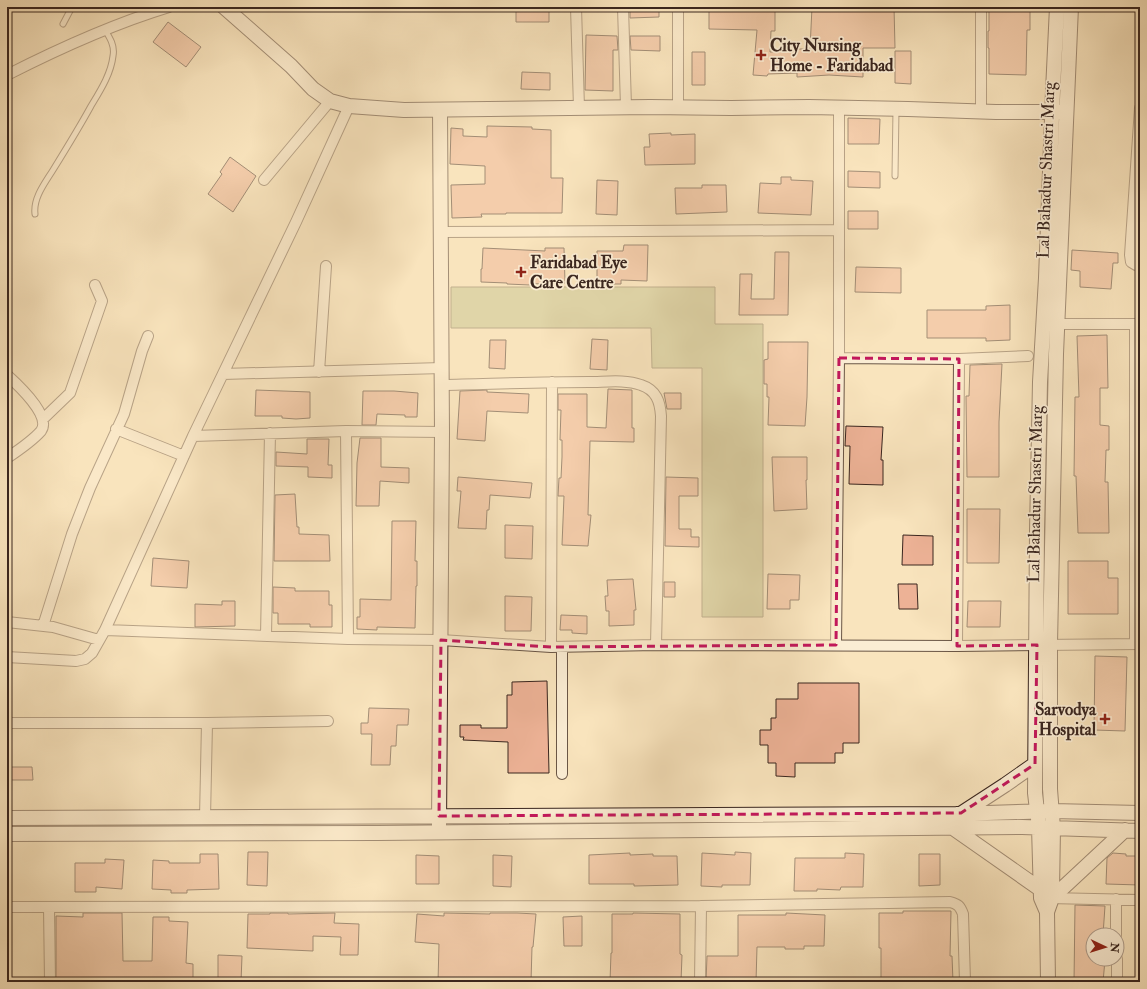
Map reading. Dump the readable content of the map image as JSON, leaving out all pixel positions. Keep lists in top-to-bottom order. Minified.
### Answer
{"streets":{"street":["Lal Bahadur Shastri Marg"]},"places":{"health":["City Nursing Home - Faridabad","Faridabad Eye Care Centre","Sarvodya Hospital"]},"north":"right"}
